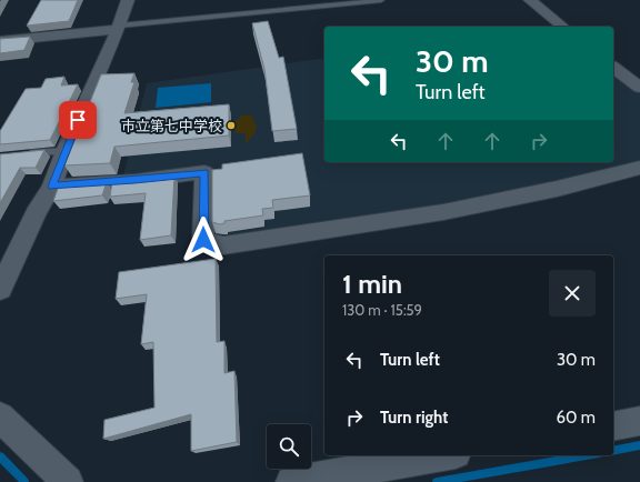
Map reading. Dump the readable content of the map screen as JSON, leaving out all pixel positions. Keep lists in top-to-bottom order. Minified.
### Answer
{"places":["市立第七中学校"],"page":{"turn":["30 m","Turn left"],"heading":["1 min","130 m · 15:59"],"list":[{"name":"Turn left","value":"30 m"},{"name":"Turn right","value":"60 m"}]}}
